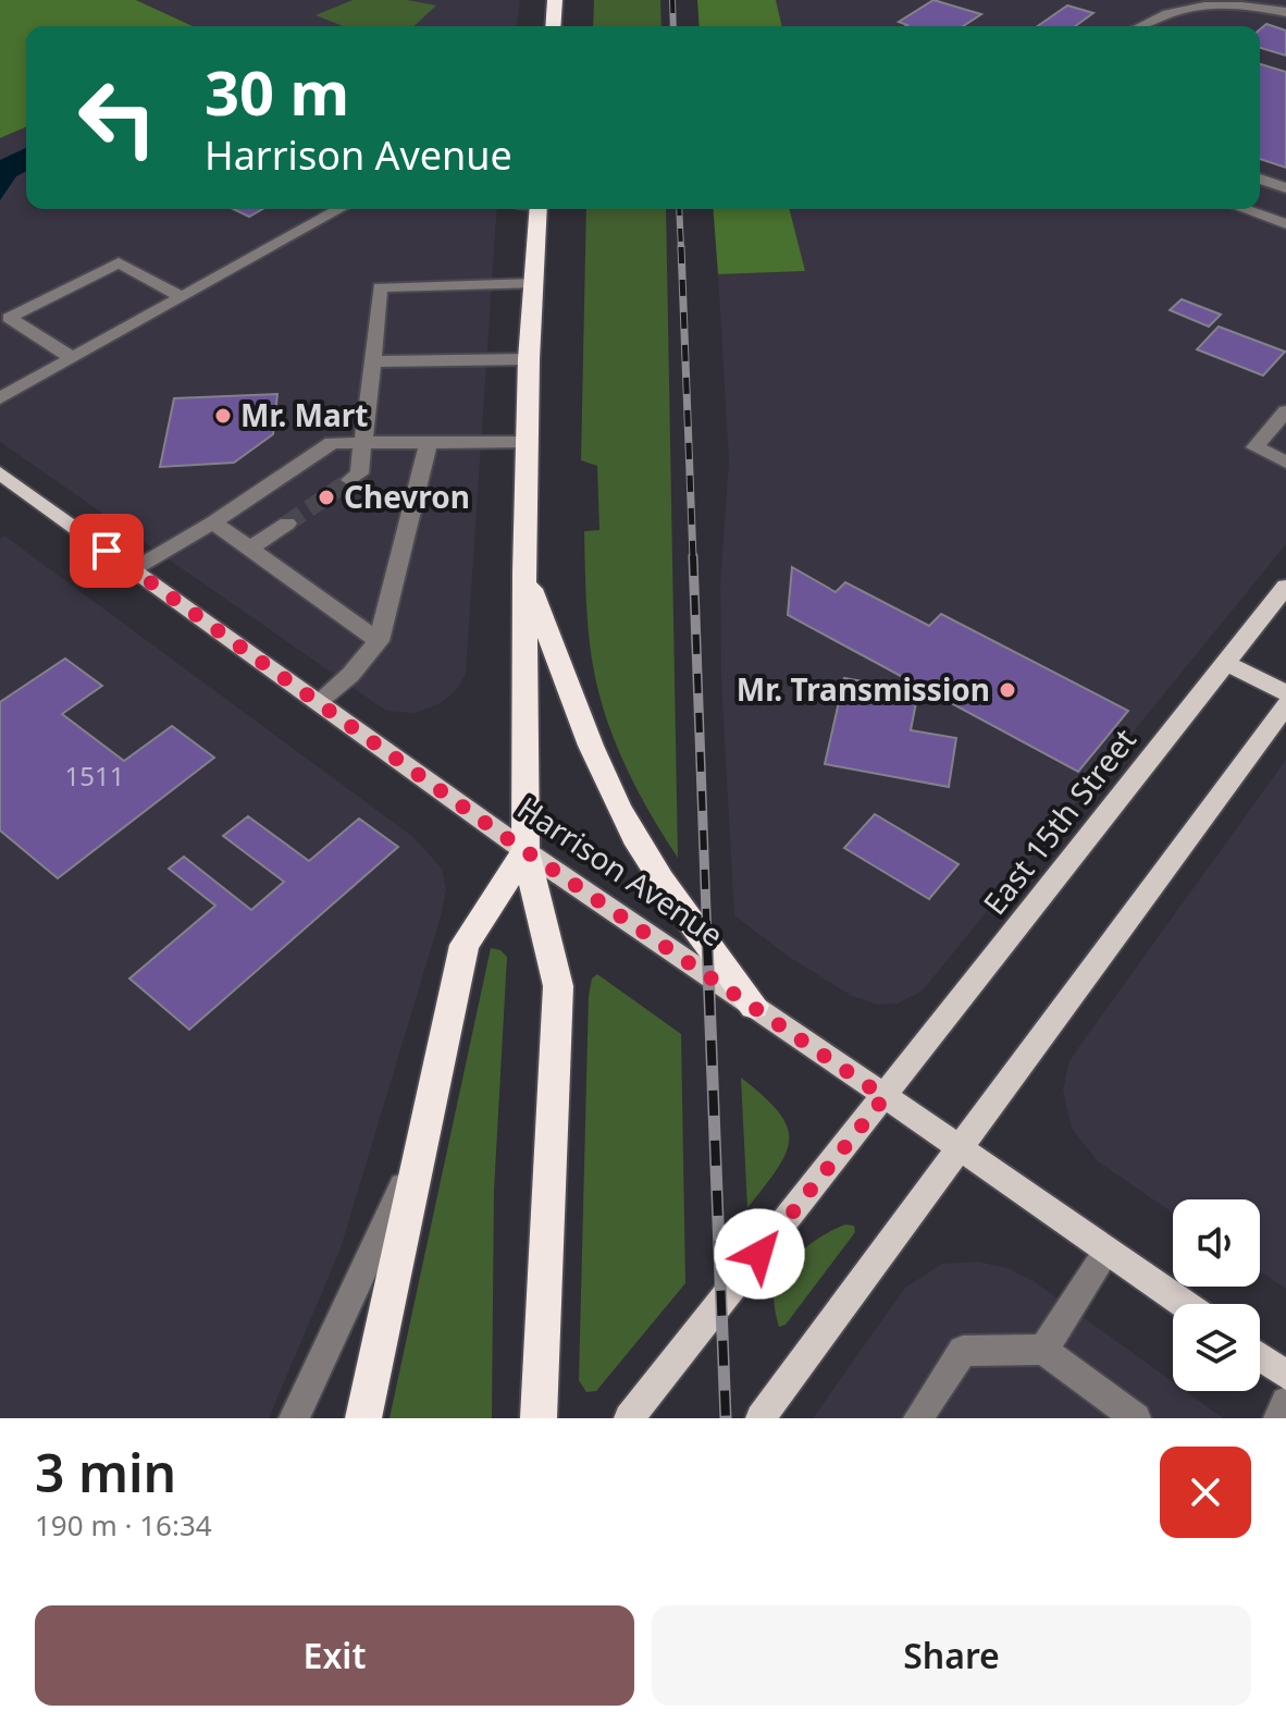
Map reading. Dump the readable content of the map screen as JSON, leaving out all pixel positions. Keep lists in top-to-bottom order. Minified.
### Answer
{"streets":{"main road":["East 15th Street","Harrison Avenue"]},"crossings":[["East 15th Street","Harrison Avenue"]],"places":["Mr. Mart","Chevron","Mr. Transmission"],"house_numbers":["1511"],"page":{"turn":["30 m","Harrison Avenue"],"heading":["3 min","190 m · 16:34"],"buttons":["Exit","Share"]}}
